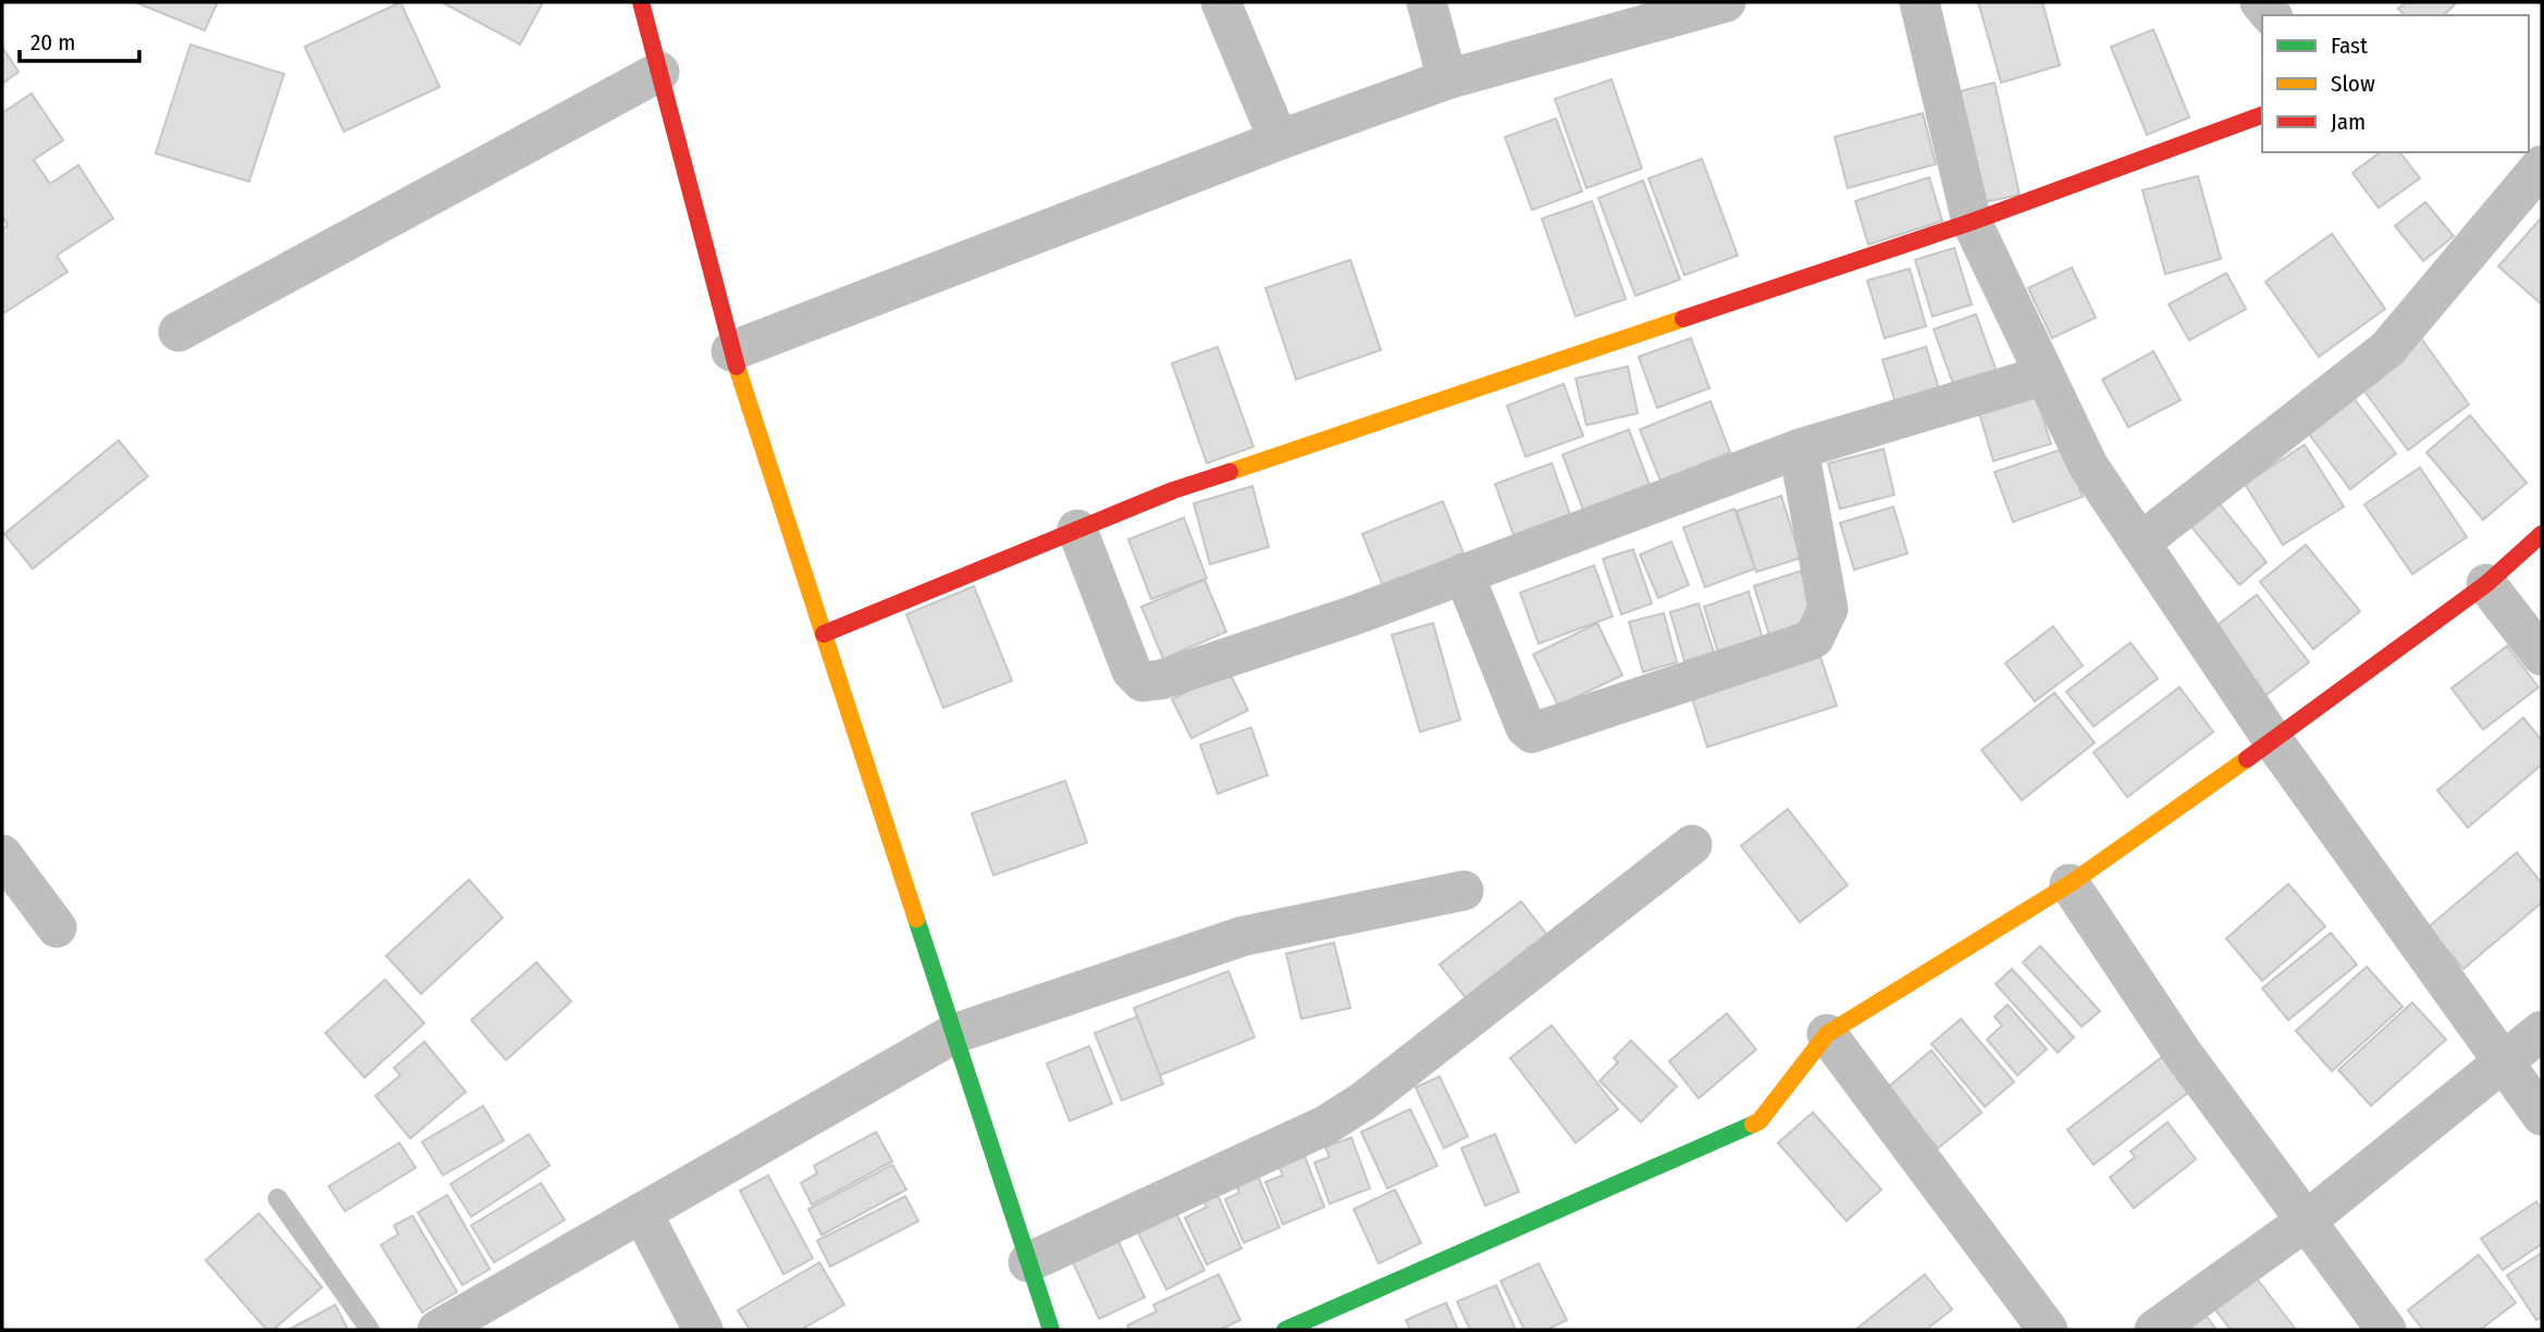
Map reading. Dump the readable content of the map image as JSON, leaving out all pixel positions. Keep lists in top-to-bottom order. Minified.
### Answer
{"legend":["Fast","Slow","Jam"],"scale_bar":"20 m"}
